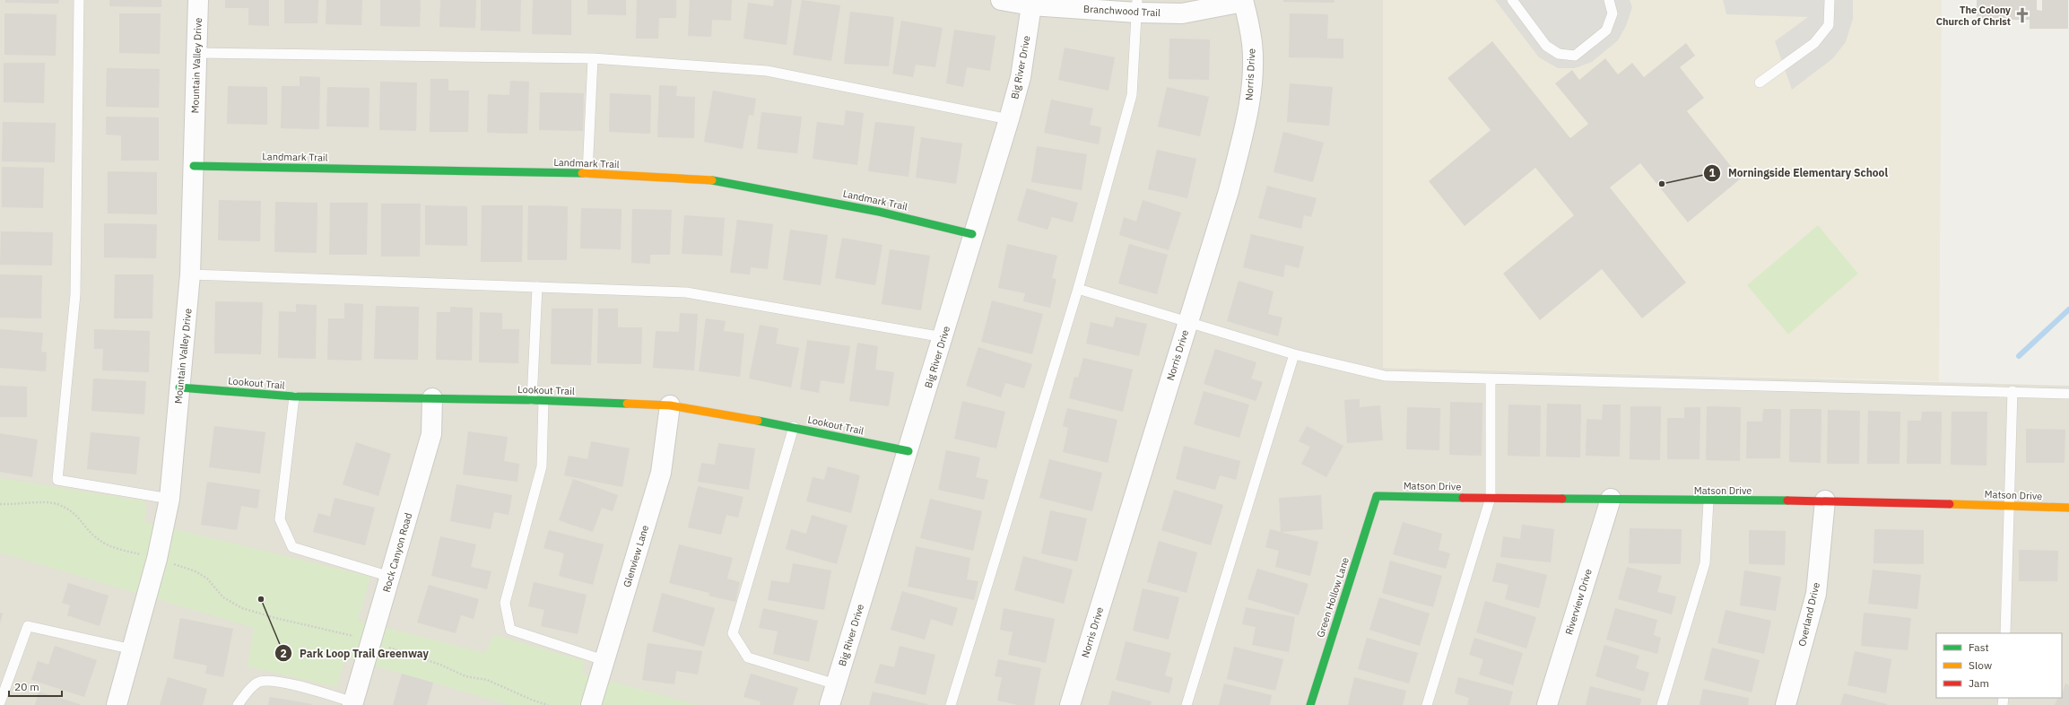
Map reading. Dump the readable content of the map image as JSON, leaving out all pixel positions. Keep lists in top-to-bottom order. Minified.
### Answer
{"streets":{"street":["Branchwood Trail","Mountain Valley Drive","Big River Drive","Norris Drive","Landmark Trail","Lookout Trail","Matson Drive","Rock Canyon Road","Glenview Lane","Green Hollow Lane","Riverview Drive","Overland Drive"]},"crossings":[["Branchwood Trail","Big River Drive"],["Branchwood Trail","Norris Drive"],["Mountain Valley Drive","Landmark Trail"],["Mountain Valley Drive","Lookout Trail"],["Big River Drive","Landmark Trail"],["Big River Drive","Lookout Trail"],["Lookout Trail","Rock Canyon Road"],["Lookout Trail","Glenview Lane"],["Matson Drive","Green Hollow Lane"],["Matson Drive","Riverview Drive"],["Matson Drive","Overland Drive"]],"places":{"church":["The Colony Church of Christ"],"other":["Morningside Elementary School","Park Loop Trail Greenway"]},"legend":["Fast","Slow","Jam"],"scale_bar":"20 m"}
